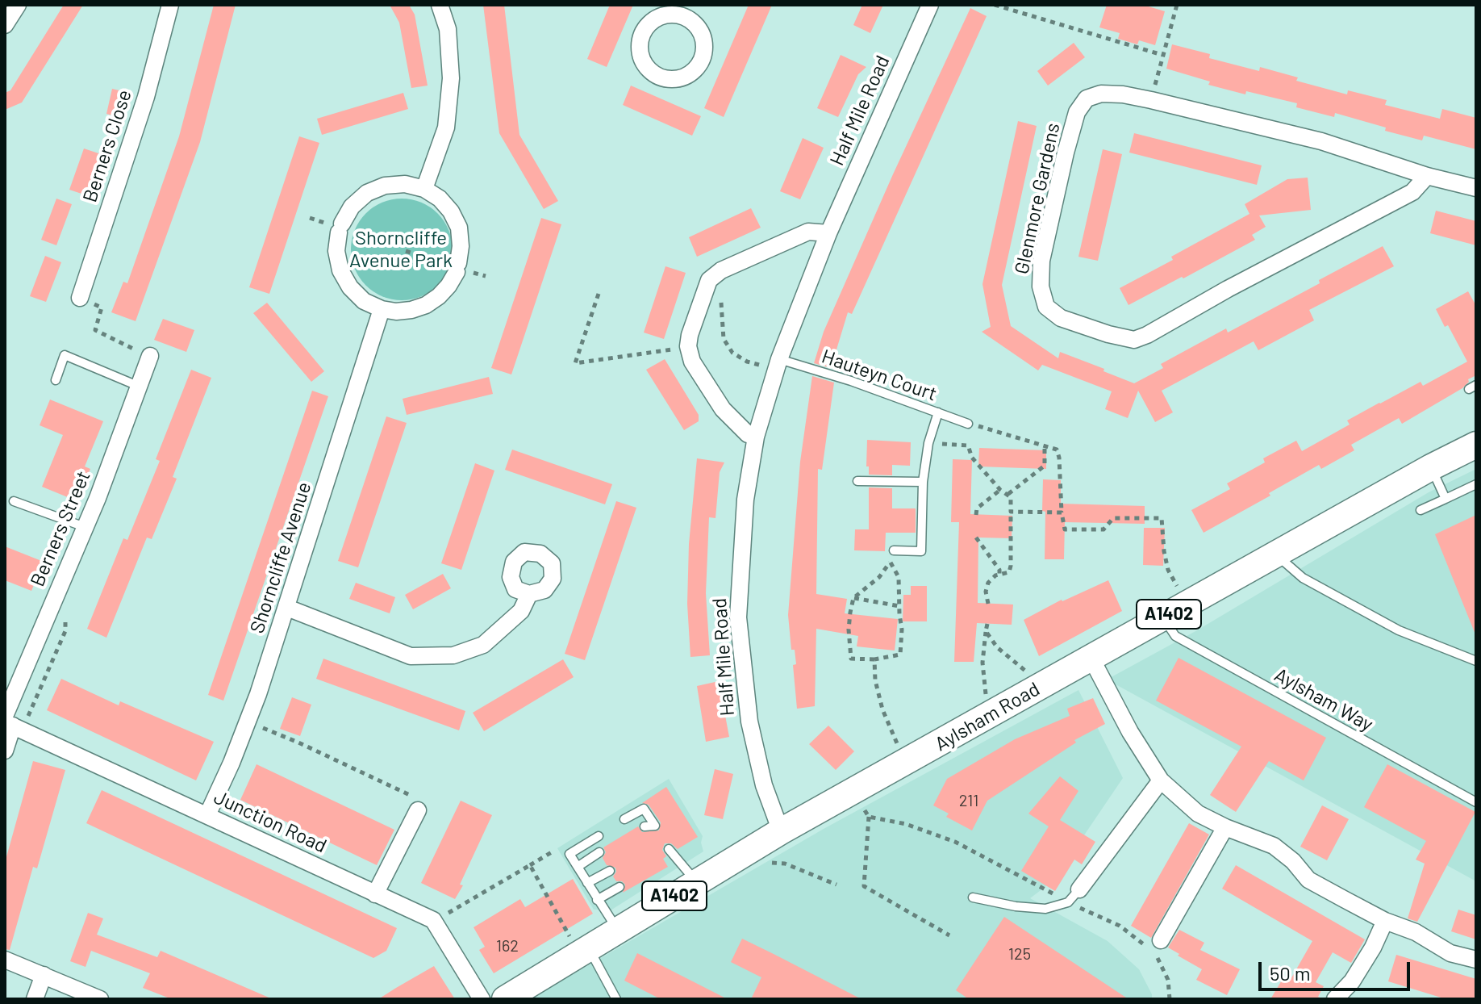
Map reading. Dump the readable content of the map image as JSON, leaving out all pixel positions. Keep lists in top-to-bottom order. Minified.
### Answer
{"streets":{"main road":["A1402","Aylsham Road"],"street":["Half Mile Road","Berners Close","Glenmore Gardens","Berners Street","Shorncliffe Avenue","Junction Road"],"lane":["Hauteyn Court","Aylsham Way"]},"crossings":[["Half Mile Road","Hauteyn Court"],["Half Mile Road","Aylsham Road"],["Berners Street","Junction Road"],["Shorncliffe Avenue","Junction Road"],["Aylsham Way","Aylsham Road"]],"parks":["Shorncliffe Avenue Park"],"house_numbers":["211","162","125"],"scale_bar":"50 m"}
